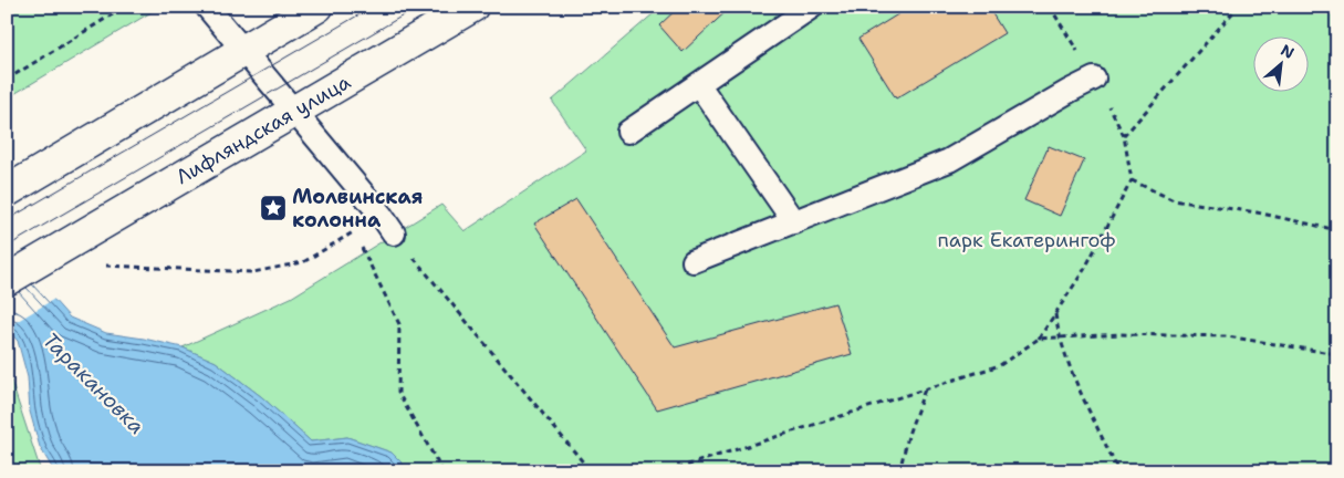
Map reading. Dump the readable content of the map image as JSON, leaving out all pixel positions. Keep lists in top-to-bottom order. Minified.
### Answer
{"streets":{"street":["Лифляндская улица"]},"water":["Таракановка"],"parks":["парк Екатерингоф"],"places":{"place":["Молвинская колонна"]},"north":"top right"}
